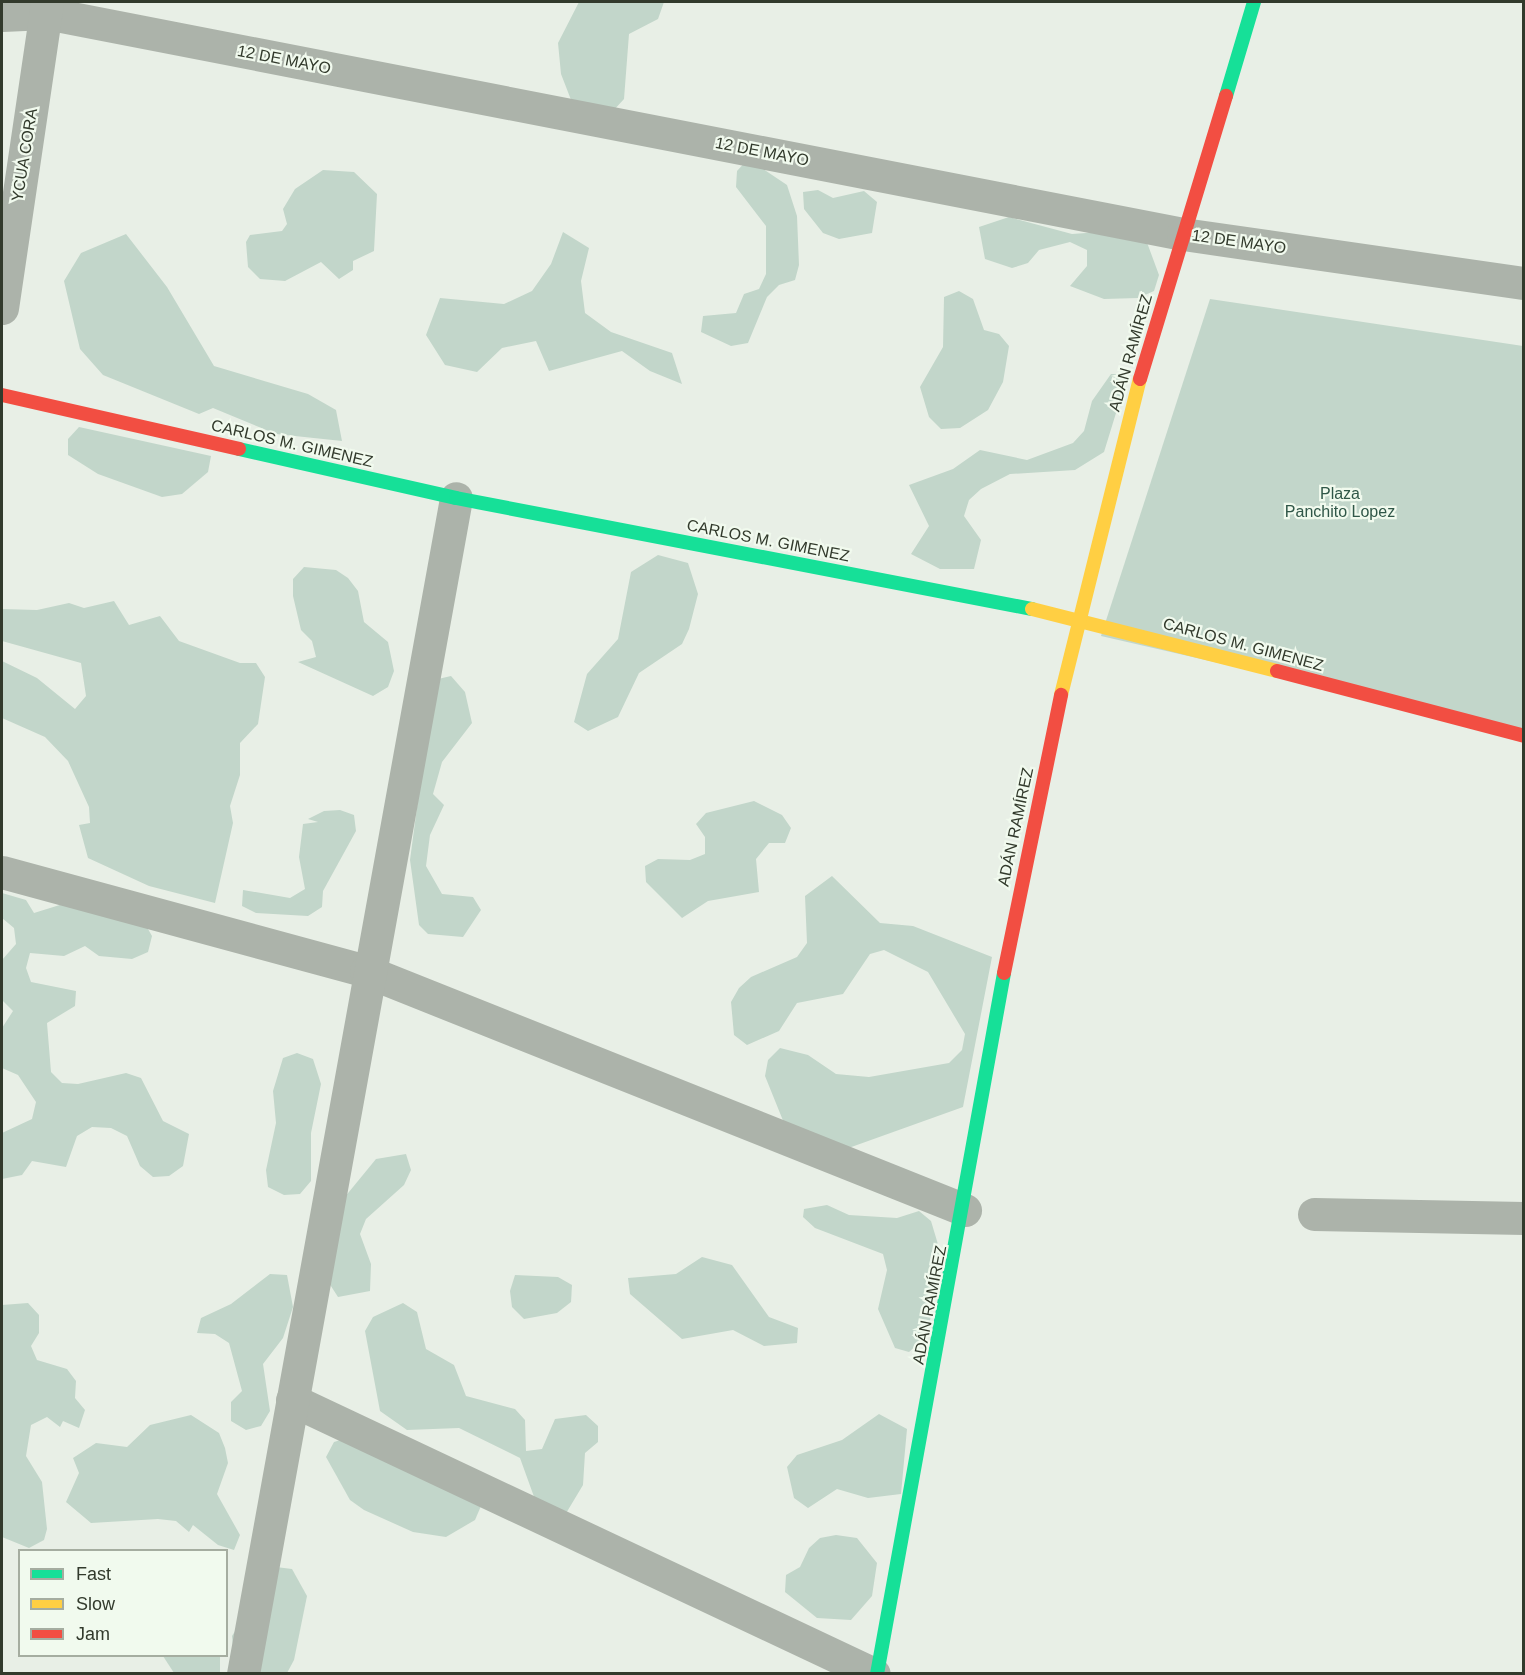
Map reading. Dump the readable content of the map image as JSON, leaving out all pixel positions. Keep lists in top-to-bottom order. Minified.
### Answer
{"streets":{"street":["12 DE MAYO","YCUA CORA","ADÁN RAMÍREZ","CARLOS M. GIMENEZ"]},"crossings":[["12 DE MAYO","YCUA CORA"],["12 DE MAYO","ADÁN RAMÍREZ"],["ADÁN RAMÍREZ","CARLOS M. GIMENEZ"]],"parks":["Plaza Panchito Lopez"],"legend":["Fast","Slow","Jam"]}
